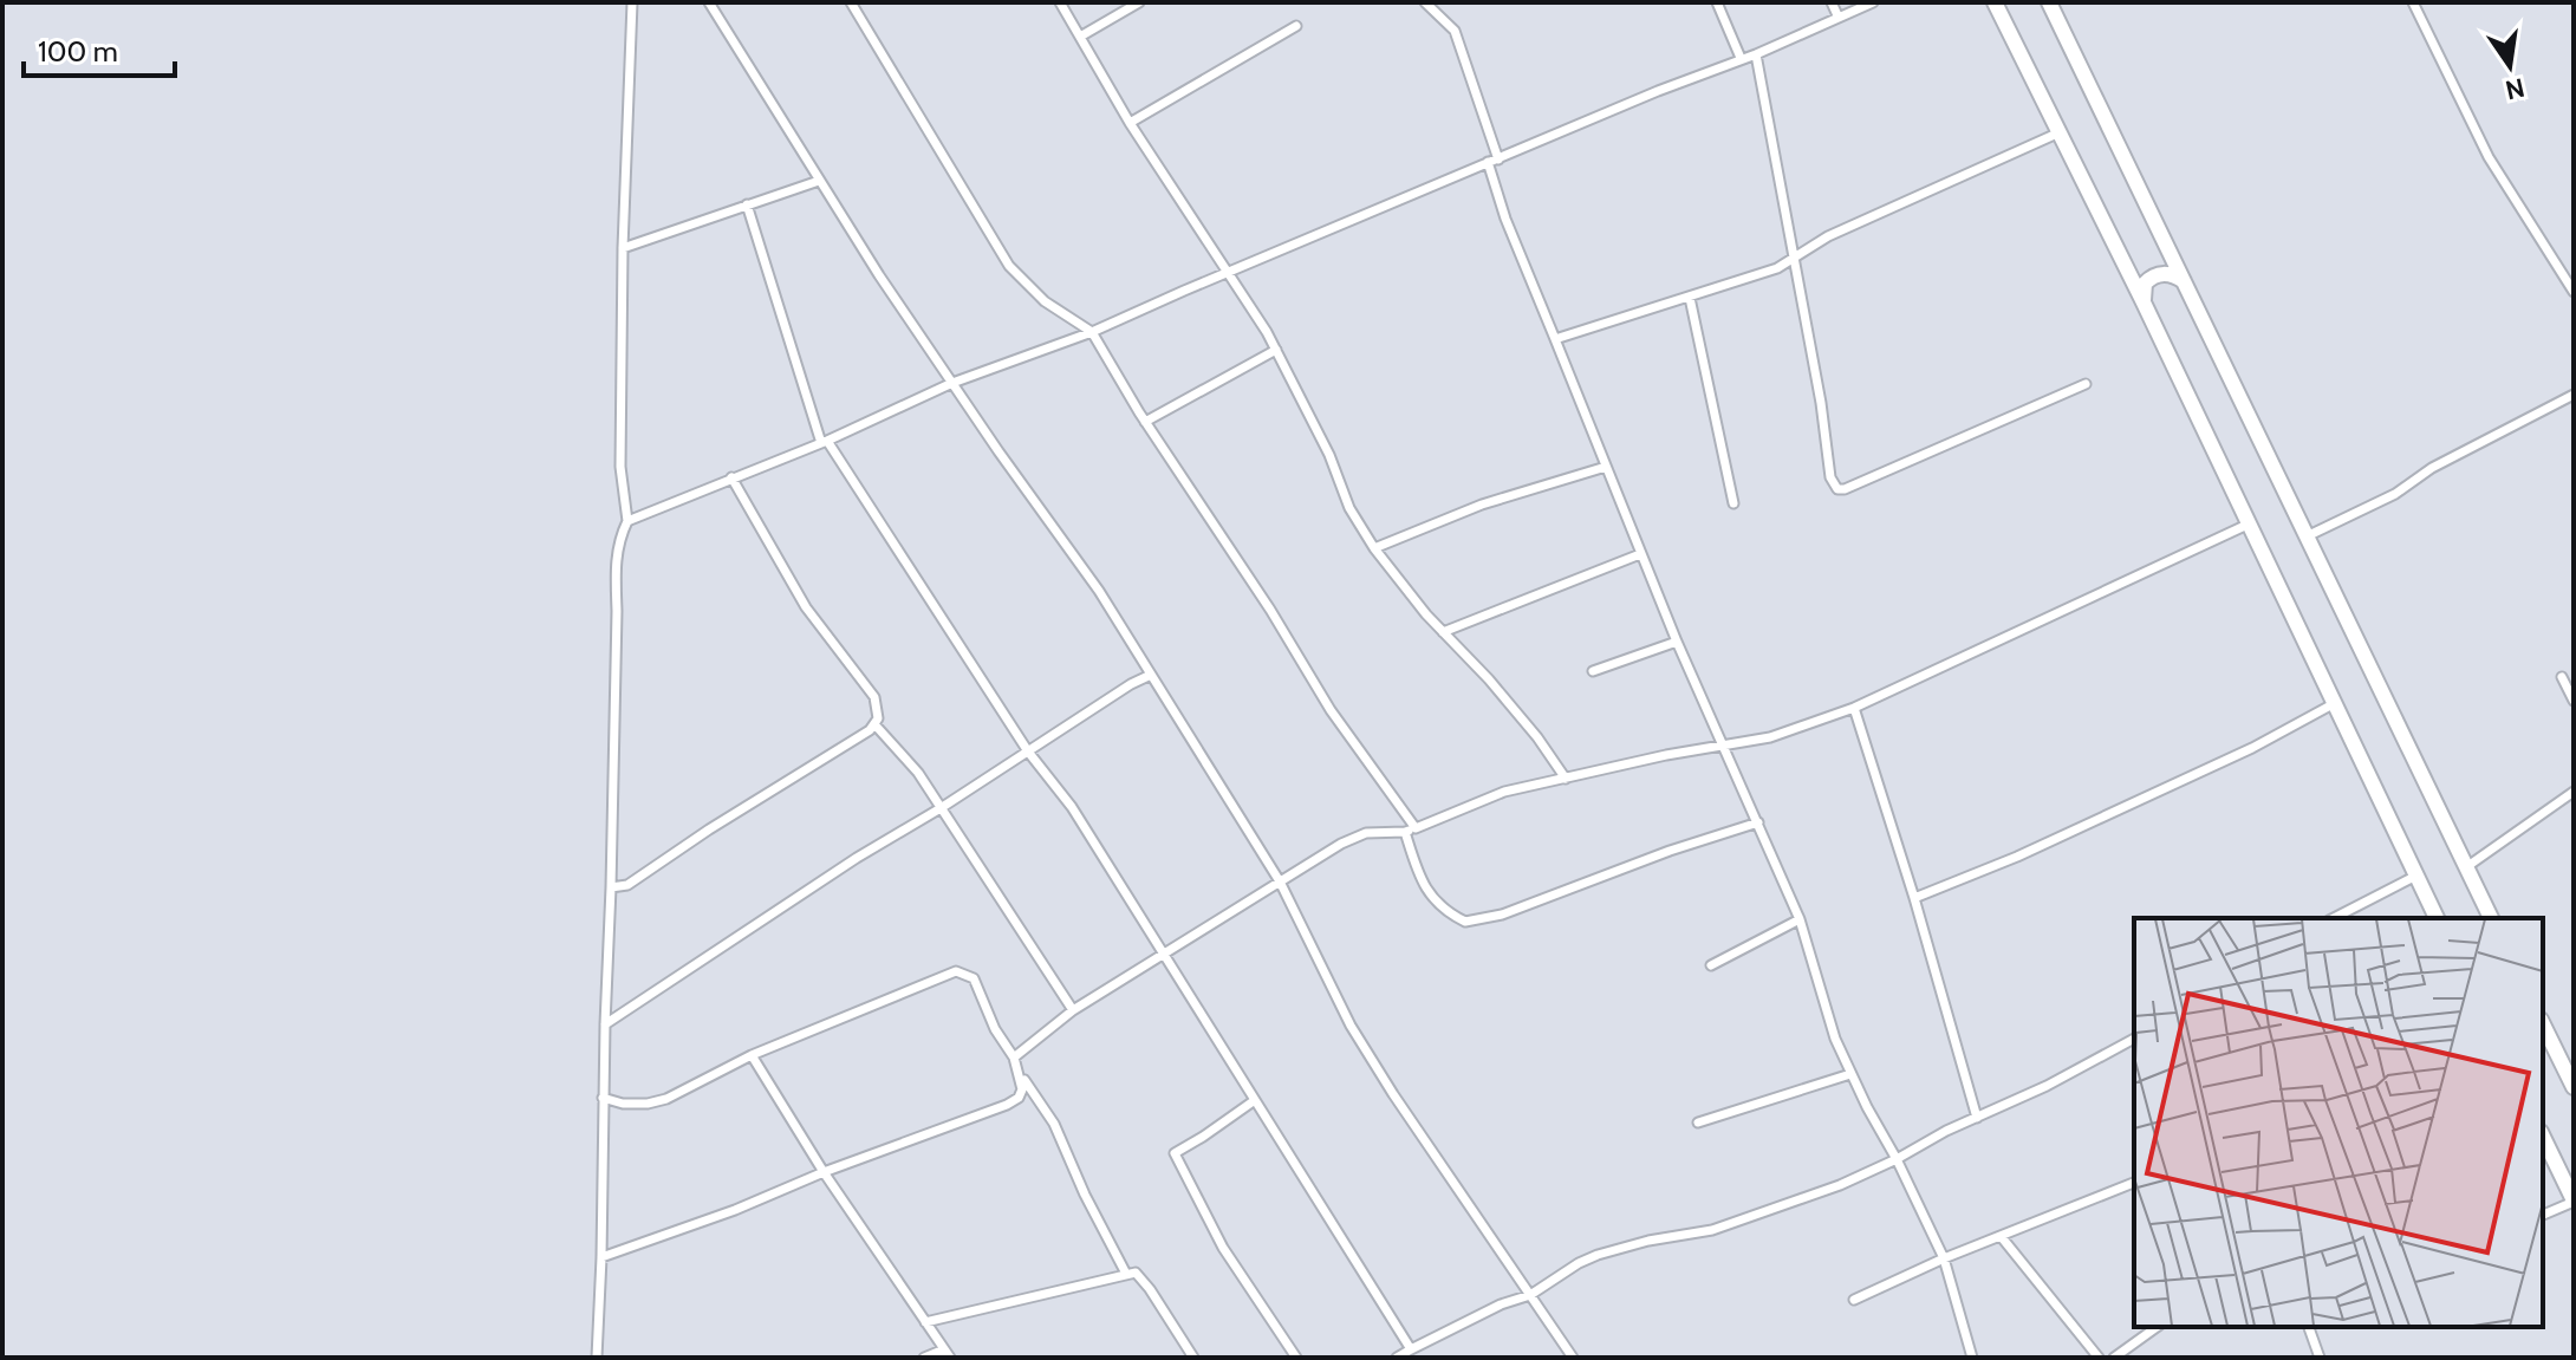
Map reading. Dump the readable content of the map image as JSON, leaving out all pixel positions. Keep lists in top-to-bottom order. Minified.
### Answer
{"scale_bar":"100 m","north":"bottom"}
